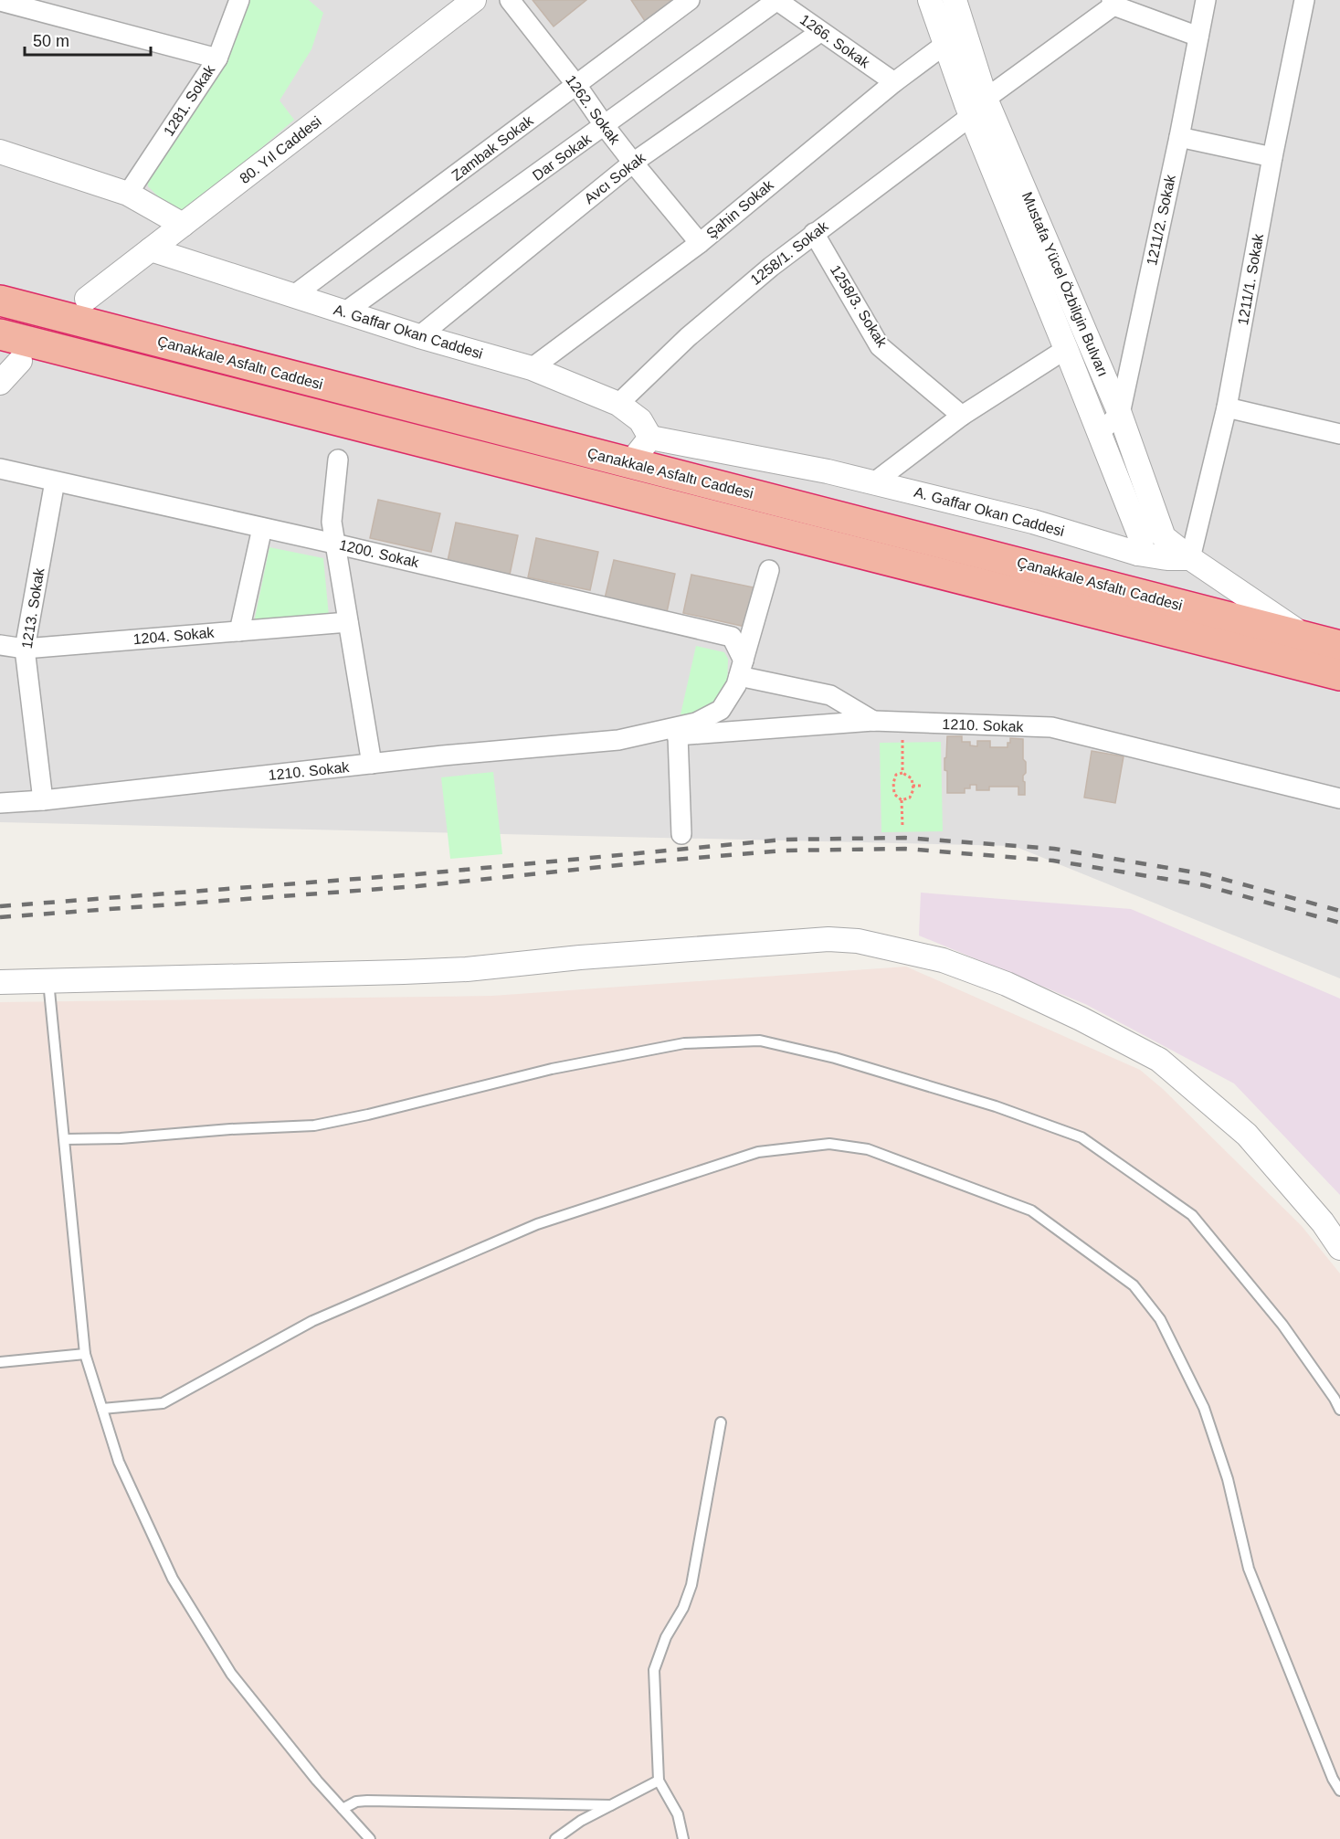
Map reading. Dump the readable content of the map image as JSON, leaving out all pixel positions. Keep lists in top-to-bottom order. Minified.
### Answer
{"streets":{"highway":["Çanakkale Asfaltı Caddesi"],"street":["1266. Sokak","1281. Sokak","1262. Sokak","Zambak Sokak","80. Yıl Caddesi","Dar Sokak","Avcı Sokak","Şahin Sokak","1211/2. Sokak","1258/1. Sokak","1211/1. Sokak","Mustafa Yücel Özbilgin Bulvarı","1258/3. Sokak","A. Gaffar Okan Caddesi","1200. Sokak","1213. Sokak","1204. Sokak","1210. Sokak"]},"crossings":[["1266. Sokak","Dar Sokak"],["1266. Sokak","Avcı Sokak"],["1266. Sokak","Şahin Sokak"],["1262. Sokak","Zambak Sokak"],["1262. Sokak","Dar Sokak"],["1262. Sokak","Avcı Sokak"],["1262. Sokak","Şahin Sokak"],["Zambak Sokak","A. Gaffar Okan Caddesi"],["80. Yıl Caddesi","A. Gaffar Okan Caddesi"],["Dar Sokak","A. Gaffar Okan Caddesi"],["Avcı Sokak","A. Gaffar Okan Caddesi"],["Şahin Sokak","Mustafa Yücel Özbilgin Bulvarı"],["Şahin Sokak","A. Gaffar Okan Caddesi"],["1211/2. Sokak","Mustafa Yücel Özbilgin Bulvarı"],["1258/1. Sokak","Mustafa Yücel Özbilgin Bulvarı"],["1258/1. Sokak","1258/3. Sokak"],["1258/1. Sokak","A. Gaffar Okan Caddesi"],["Mustafa Yücel Özbilgin Bulvarı","A. Gaffar Okan Caddesi"],["1200. Sokak","1213. Sokak"],["1200. Sokak","1210. Sokak"],["1213. Sokak","1204. Sokak"],["1213. Sokak","1210. Sokak"]],"scale_bar":"50 m"}
